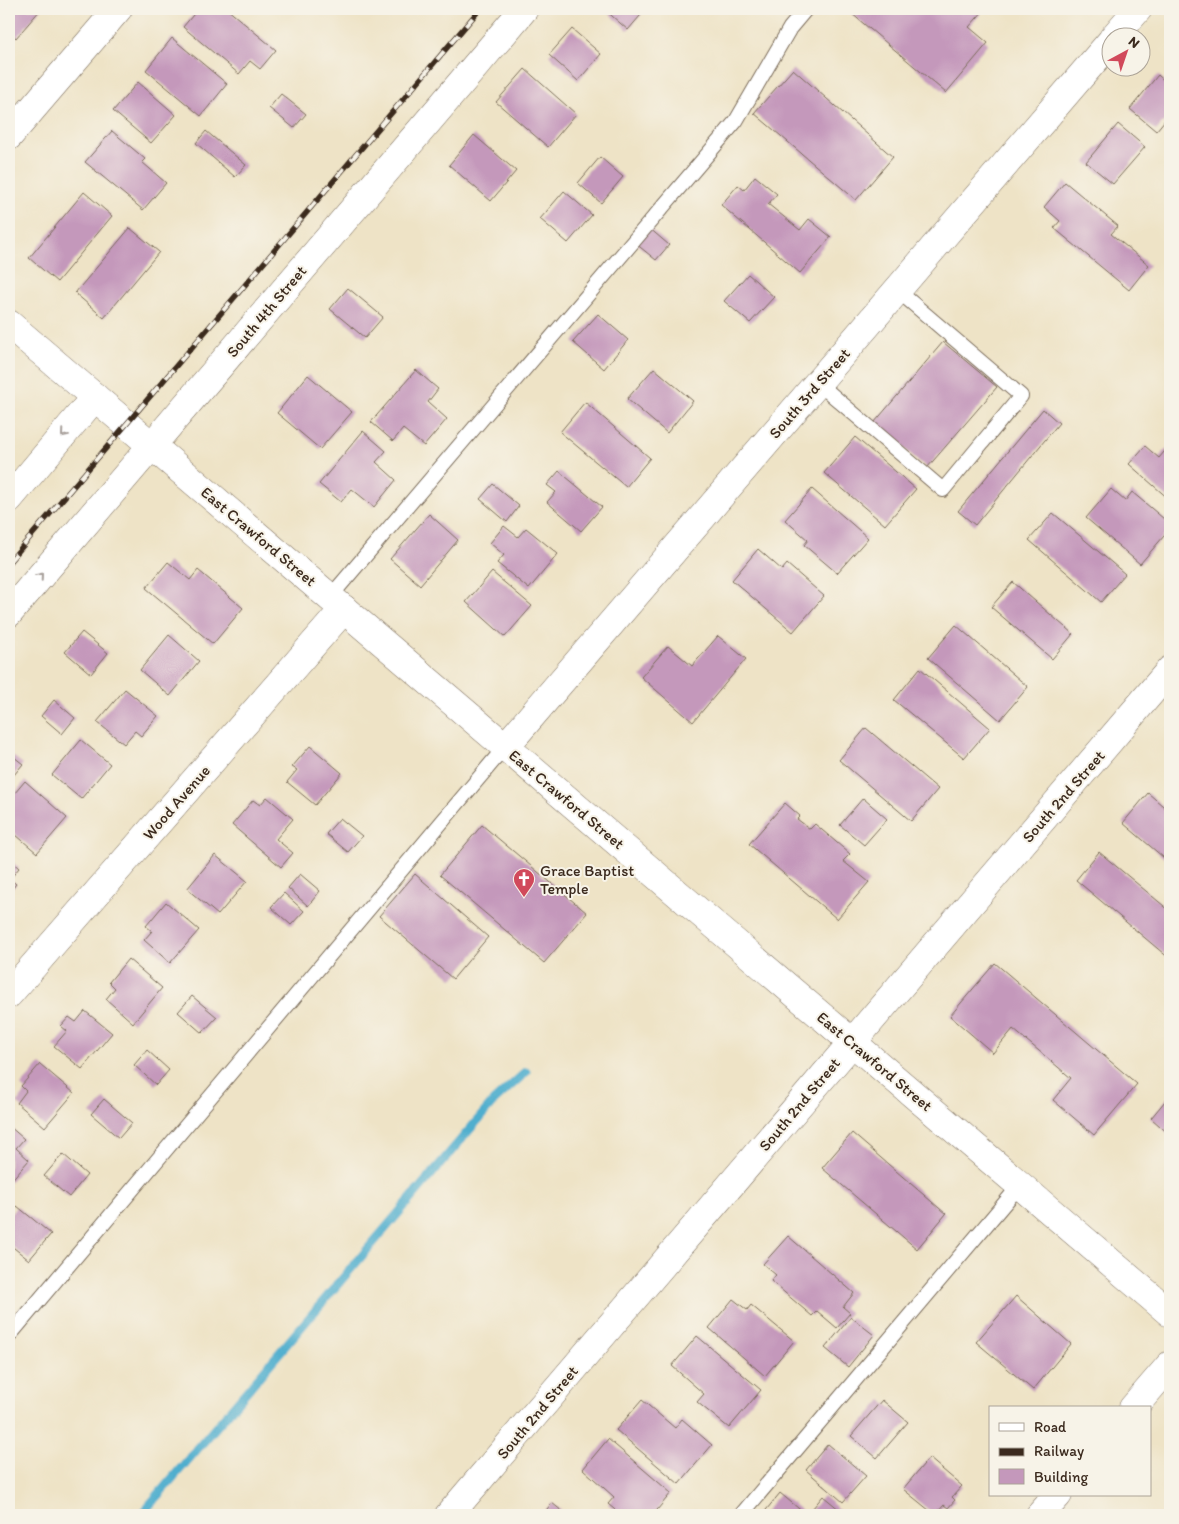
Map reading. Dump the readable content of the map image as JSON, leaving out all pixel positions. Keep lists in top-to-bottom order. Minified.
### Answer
{"streets":{"street":["South 4th Street","South 3rd Street","East Crawford Street","South 2nd Street","Wood Avenue"]},"crossings":[["South 4th Street","East Crawford Street"],["South 3rd Street","East Crawford Street"],["East Crawford Street","South 2nd Street"],["East Crawford Street","Wood Avenue"]],"places":{"church":["Grace Baptist Temple"]},"legend":["Road","Railway","Building"],"north":"top right"}
